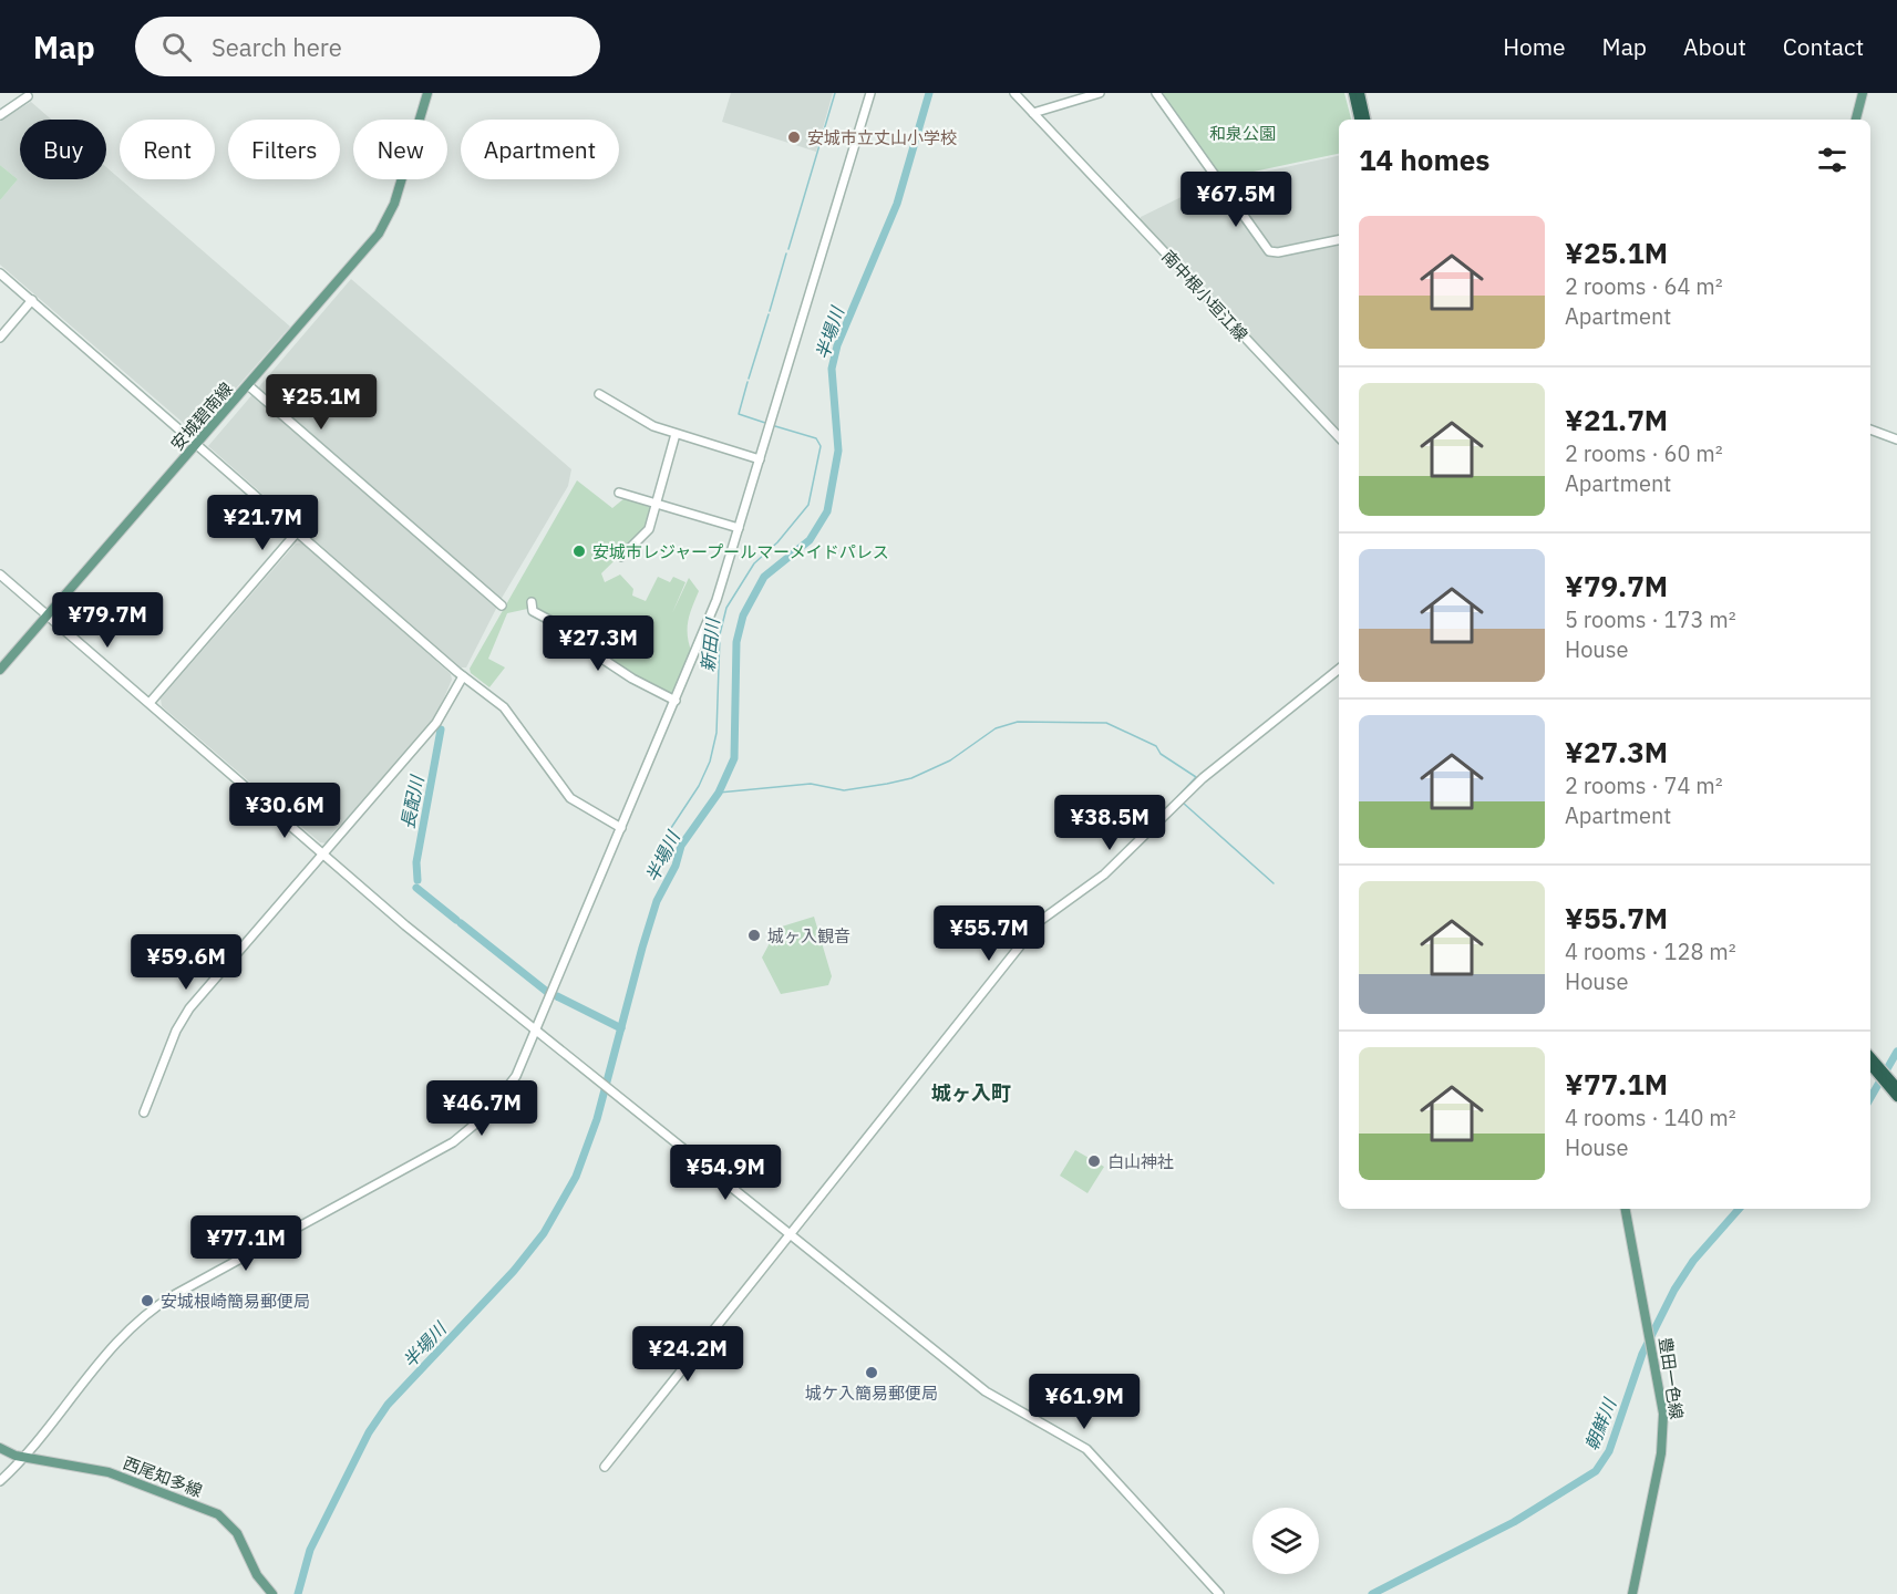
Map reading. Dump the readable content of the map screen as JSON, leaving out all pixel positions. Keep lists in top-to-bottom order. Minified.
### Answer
{"streets":{"main road":["安城碧南線","豊田一色線","西尾知多線"],"street":["南中根小垣江線"]},"districts":["城ヶ入町"],"water":["半場川","新田川","長配川","朝鮮川"],"parks":["和泉公園"],"places":["安城市立丈山小学校","安城市レジャープールマーメイドパレス","城ヶ入観音","白山神社","安城根崎簡易郵便局","城ケ入簡易郵便局"],"page":{"header":"Map","search":"Search here","nav":["Home","Map","About","Contact"],"chip":["Buy","Rent","Filters","New","Apartment"],"heading":"14 homes","price":["¥67.5M","¥25.1M","¥21.7M","¥79.7M","¥27.3M","¥30.6M","¥38.5M","¥55.7M","¥59.6M","¥46.7M","¥54.9M","¥77.1M","¥24.2M","¥61.9M"],"list":[{"name":"¥25.1M","note":"2 rooms · 64 m² · Apartment"},{"name":"¥21.7M","note":"2 rooms · 60 m² · Apartment"},{"name":"¥79.7M","note":"5 rooms · 173 m² · House"},{"name":"¥27.3M","note":"2 rooms · 74 m² · Apartment"},{"name":"¥55.7M","note":"4 rooms · 128 m² · House"},{"name":"¥77.1M","note":"4 rooms · 140 m² · House"}]}}
